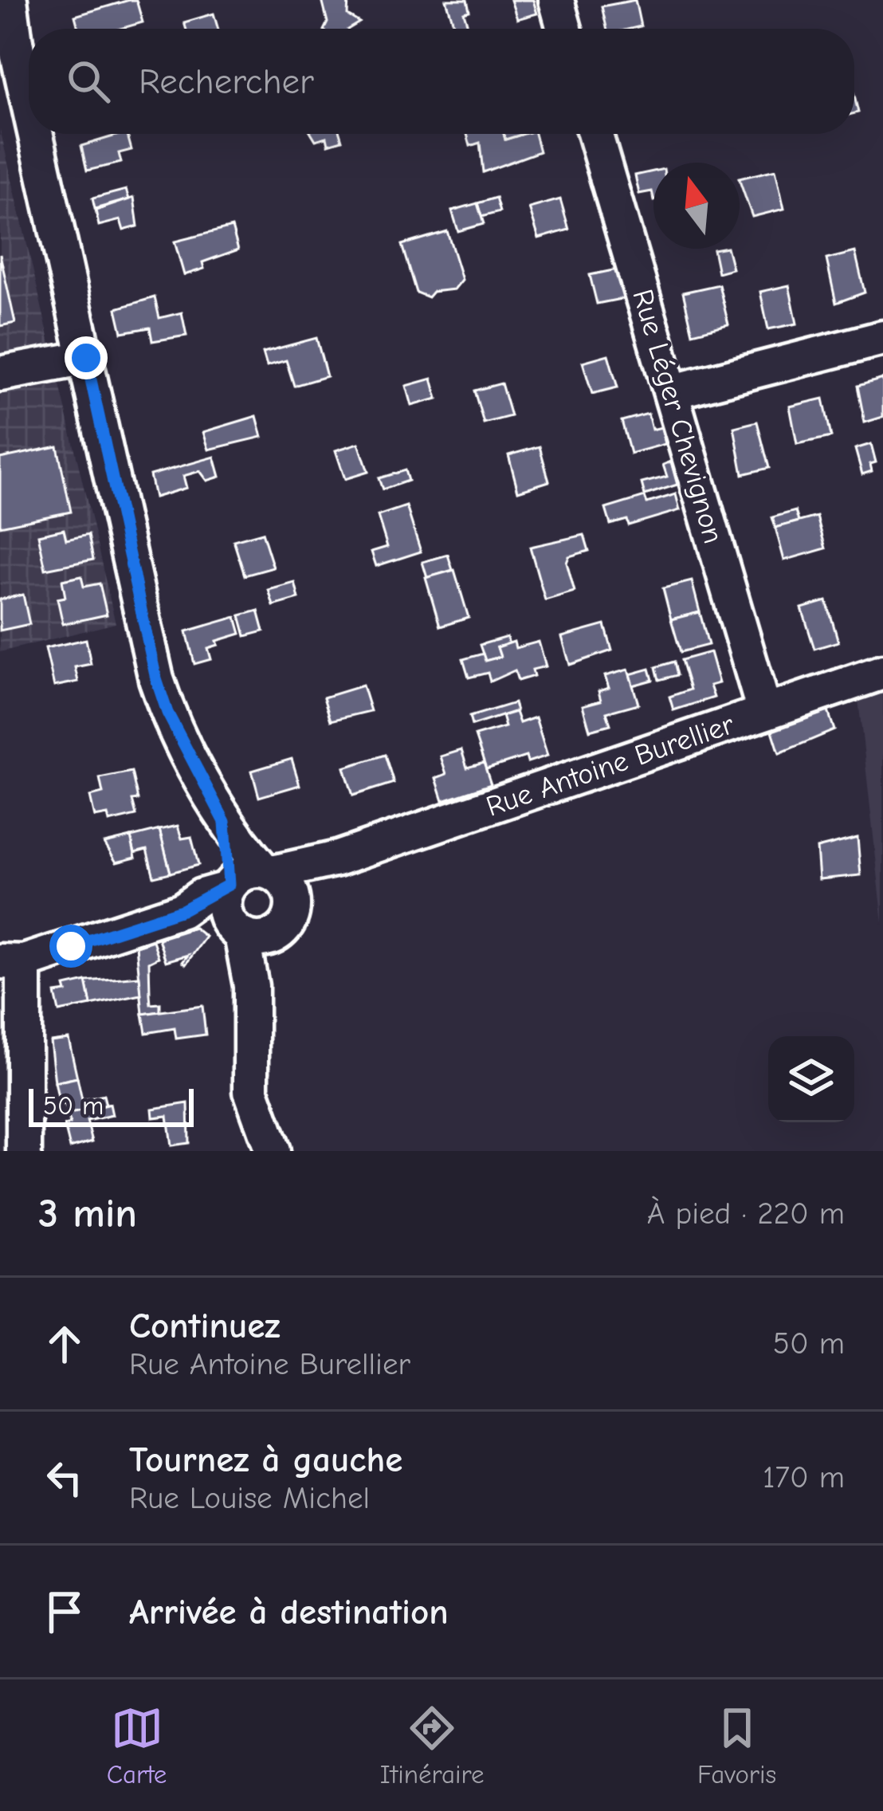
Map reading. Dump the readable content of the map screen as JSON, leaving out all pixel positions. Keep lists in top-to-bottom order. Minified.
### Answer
{"streets":{"street":["Rue Léger Chevignon","Rue Antoine Burellier"]},"crossings":[["Rue Léger Chevignon","Rue Antoine Burellier"]],"scale_bar":"50 m","north":"top","page":{"search":"Rechercher","scale":"50 m","heading":["3 min","À pied · 220 m"],"list":[["Continuez","Rue Antoine Burellier","50 m"],["Tournez à gauche","Rue Louise Michel","170 m"],"Arrivée à destination"],"nav":["Carte","Itinéraire","Favoris"]}}
